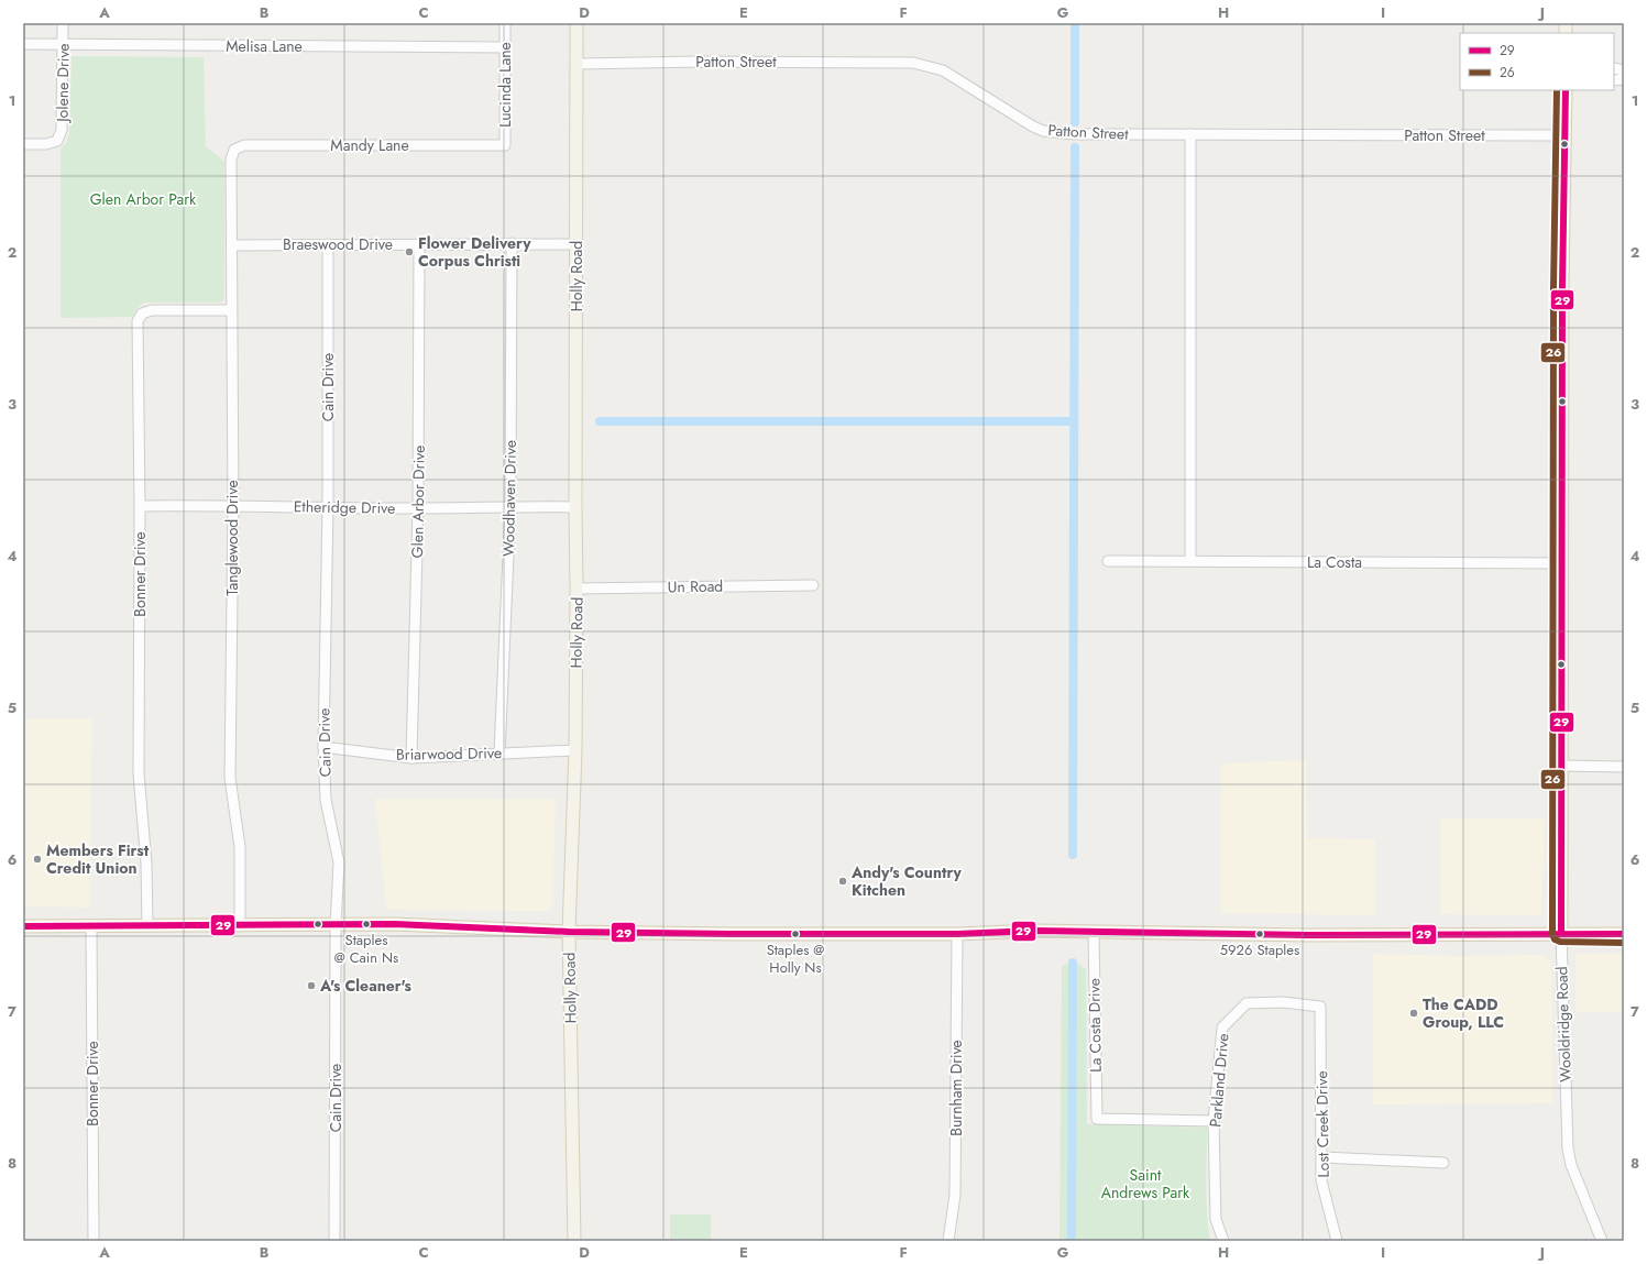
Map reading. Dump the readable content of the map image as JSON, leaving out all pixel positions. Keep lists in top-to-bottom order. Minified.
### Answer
{"streets":{"main road":["Holly Road","Wooldridge Road"],"street":["Melisa Lane","Patton Street","Jolene Drive","Lucinda Lane","Mandy Lane","Braeswood Drive","Cain Drive","Woodhaven Drive","Glen Arbor Drive","Etheridge Drive","Tanglewood Drive","La Costa","Bonner Drive","Un Road","Briarwood Drive","La Costa Drive","Parkland Drive","Burnham Drive","Lost Creek Drive"]},"crossings":[["Melisa Lane","Jolene Drive"],["Melisa Lane","Lucinda Lane"],["Patton Street","Holly Road"],["Patton Street","Wooldridge Road"],["Lucinda Lane","Mandy Lane"],["Mandy Lane","Tanglewood Drive"],["Braeswood Drive","Holly Road"],["Braeswood Drive","Cain Drive"],["Braeswood Drive","Woodhaven Drive"],["Braeswood Drive","Glen Arbor Drive"],["Braeswood Drive","Tanglewood Drive"],["Holly Road","Etheridge Drive"],["Holly Road","Un Road"],["Holly Road","Briarwood Drive"],["Cain Drive","Etheridge Drive"],["Cain Drive","Briarwood Drive"],["Woodhaven Drive","Etheridge Drive"],["Woodhaven Drive","Briarwood Drive"],["Glen Arbor Drive","Etheridge Drive"],["Glen Arbor Drive","Briarwood Drive"],["Etheridge Drive","Tanglewood Drive"],["Etheridge Drive","Bonner Drive"],["Tanglewood Drive","Bonner Drive"],["La Costa","Wooldridge Road"],["La Costa Drive","Parkland Drive"],["Parkland Drive","Lost Creek Drive"]],"parks":["Glen Arbor Park","Saint Andrews Park"],"places":["Flower Delivery Corpus Christi","Members First Credit Union","Andy's Country Kitchen","Staples @ Cain Ns","Staples @ Holly Ns","5926 Staples","A's Cleaner's","The CADD Group, LLC"],"lines":["transit line 29","transit line 26"],"legend":["29","26"],"grid":{"columns":["A","B","C","D","E","F","G","H","I","J"],"rows":["1","2","3","4","5","6","7","8"]}}
